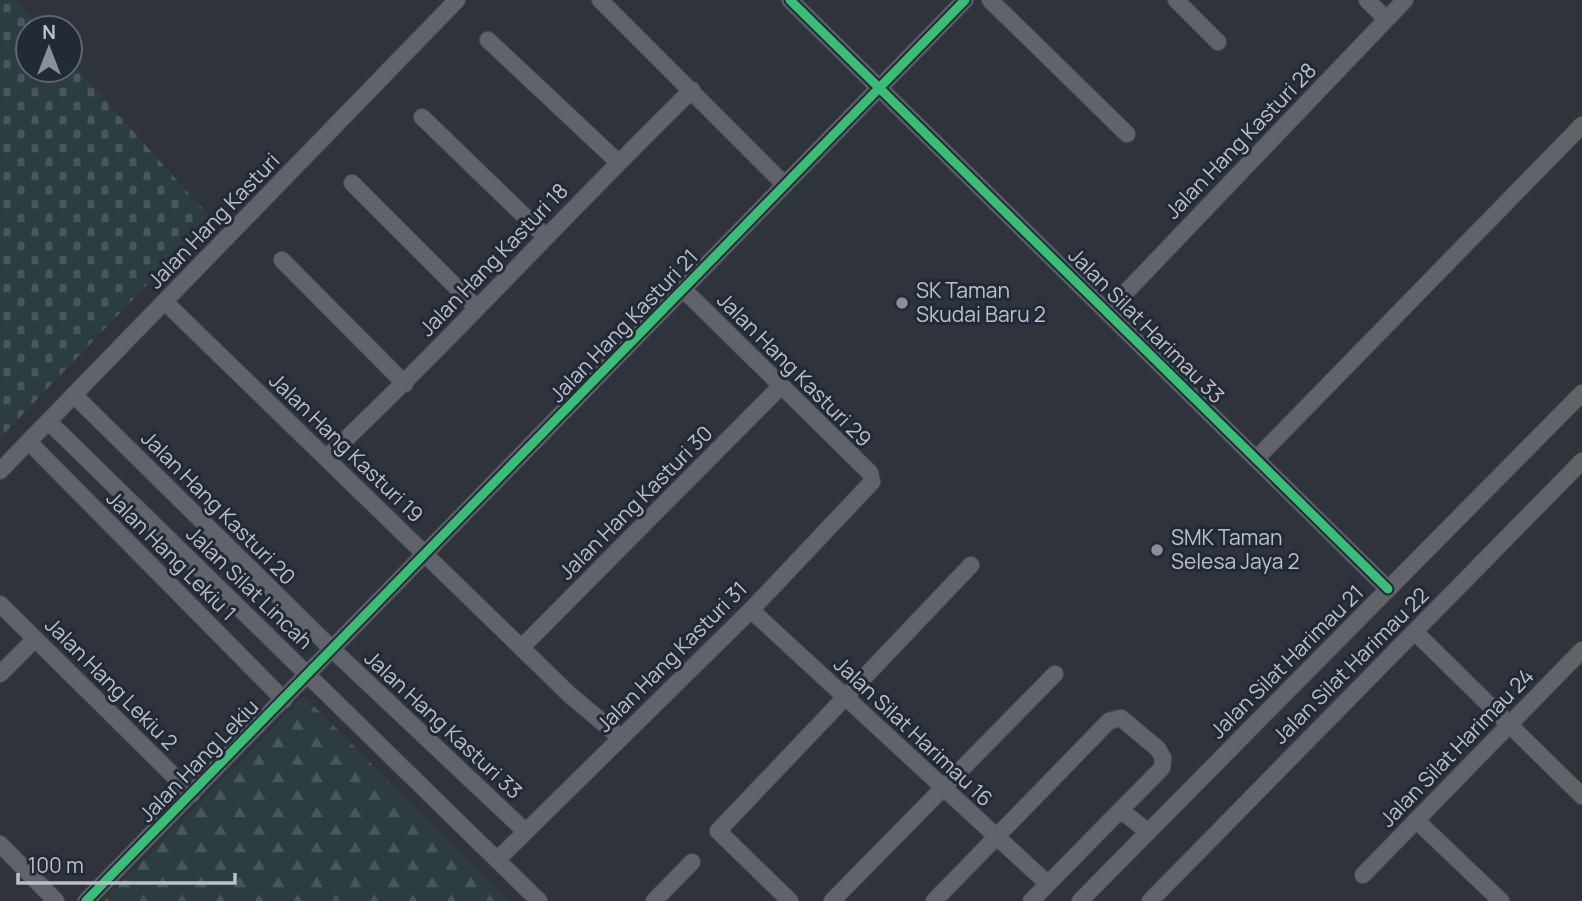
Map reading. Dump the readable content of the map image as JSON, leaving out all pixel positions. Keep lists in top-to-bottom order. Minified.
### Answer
{"streets":{"street":["Jalan Hang Kasturi 28","Jalan Hang Kasturi","Jalan Hang Kasturi 18","Jalan Hang Kasturi 21","Jalan Silat Harimau 33","Jalan Hang Kasturi 29","Jalan Hang Kasturi 19","Jalan Hang Kasturi 30","Jalan Hang Kasturi 20","Jalan Hang Lekiu 1","Jalan Silat Lincah","Jalan Hang Kasturi 31","Jalan Silat Harimau 21","Jalan Silat Harimau 22","Jalan Hang Lekiu 2","Jalan Hang Kasturi 33","Jalan Silat Harimau 16","Jalan Silat Harimau 24","Jalan Hang Lekiu"]},"crossings":[["Jalan Hang Kasturi 28","Jalan Silat Harimau 33"],["Jalan Hang Kasturi","Jalan Hang Kasturi 19"],["Jalan Hang Kasturi","Jalan Hang Kasturi 20"],["Jalan Hang Kasturi","Jalan Hang Lekiu 1"],["Jalan Hang Kasturi","Jalan Silat Lincah"],["Jalan Hang Kasturi 18","Jalan Hang Kasturi 19"],["Jalan Hang Kasturi 21","Jalan Silat Harimau 33"],["Jalan Hang Kasturi 21","Jalan Hang Kasturi 29"],["Jalan Hang Kasturi 21","Jalan Hang Kasturi 19"],["Jalan Hang Kasturi 21","Jalan Hang Kasturi 20"],["Jalan Hang Kasturi 21","Jalan Silat Lincah"],["Jalan Hang Kasturi 21","Jalan Hang Kasturi 33"],["Jalan Hang Kasturi 21","Jalan Hang Lekiu"],["Jalan Silat Harimau 33","Jalan Silat Harimau 21"],["Jalan Hang Kasturi 29","Jalan Hang Kasturi 30"],["Jalan Hang Kasturi 29","Jalan Hang Kasturi 31"],["Jalan Hang Kasturi 19","Jalan Hang Kasturi 30"],["Jalan Hang Kasturi 19","Jalan Hang Kasturi 31"],["Jalan Hang Kasturi 20","Jalan Hang Kasturi 33"],["Jalan Hang Lekiu 1","Jalan Hang Lekiu"],["Jalan Silat Lincah","Jalan Hang Kasturi 31"],["Jalan Silat Lincah","Jalan Hang Lekiu"],["Jalan Hang Kasturi 31","Jalan Hang Kasturi 33"],["Jalan Hang Kasturi 31","Jalan Silat Harimau 16"],["Jalan Hang Lekiu 2","Jalan Hang Lekiu"]],"places":["SK Taman Skudai Baru 2","SMK Taman Selesa Jaya 2"],"scale_bar":"100 m","north":"top"}
